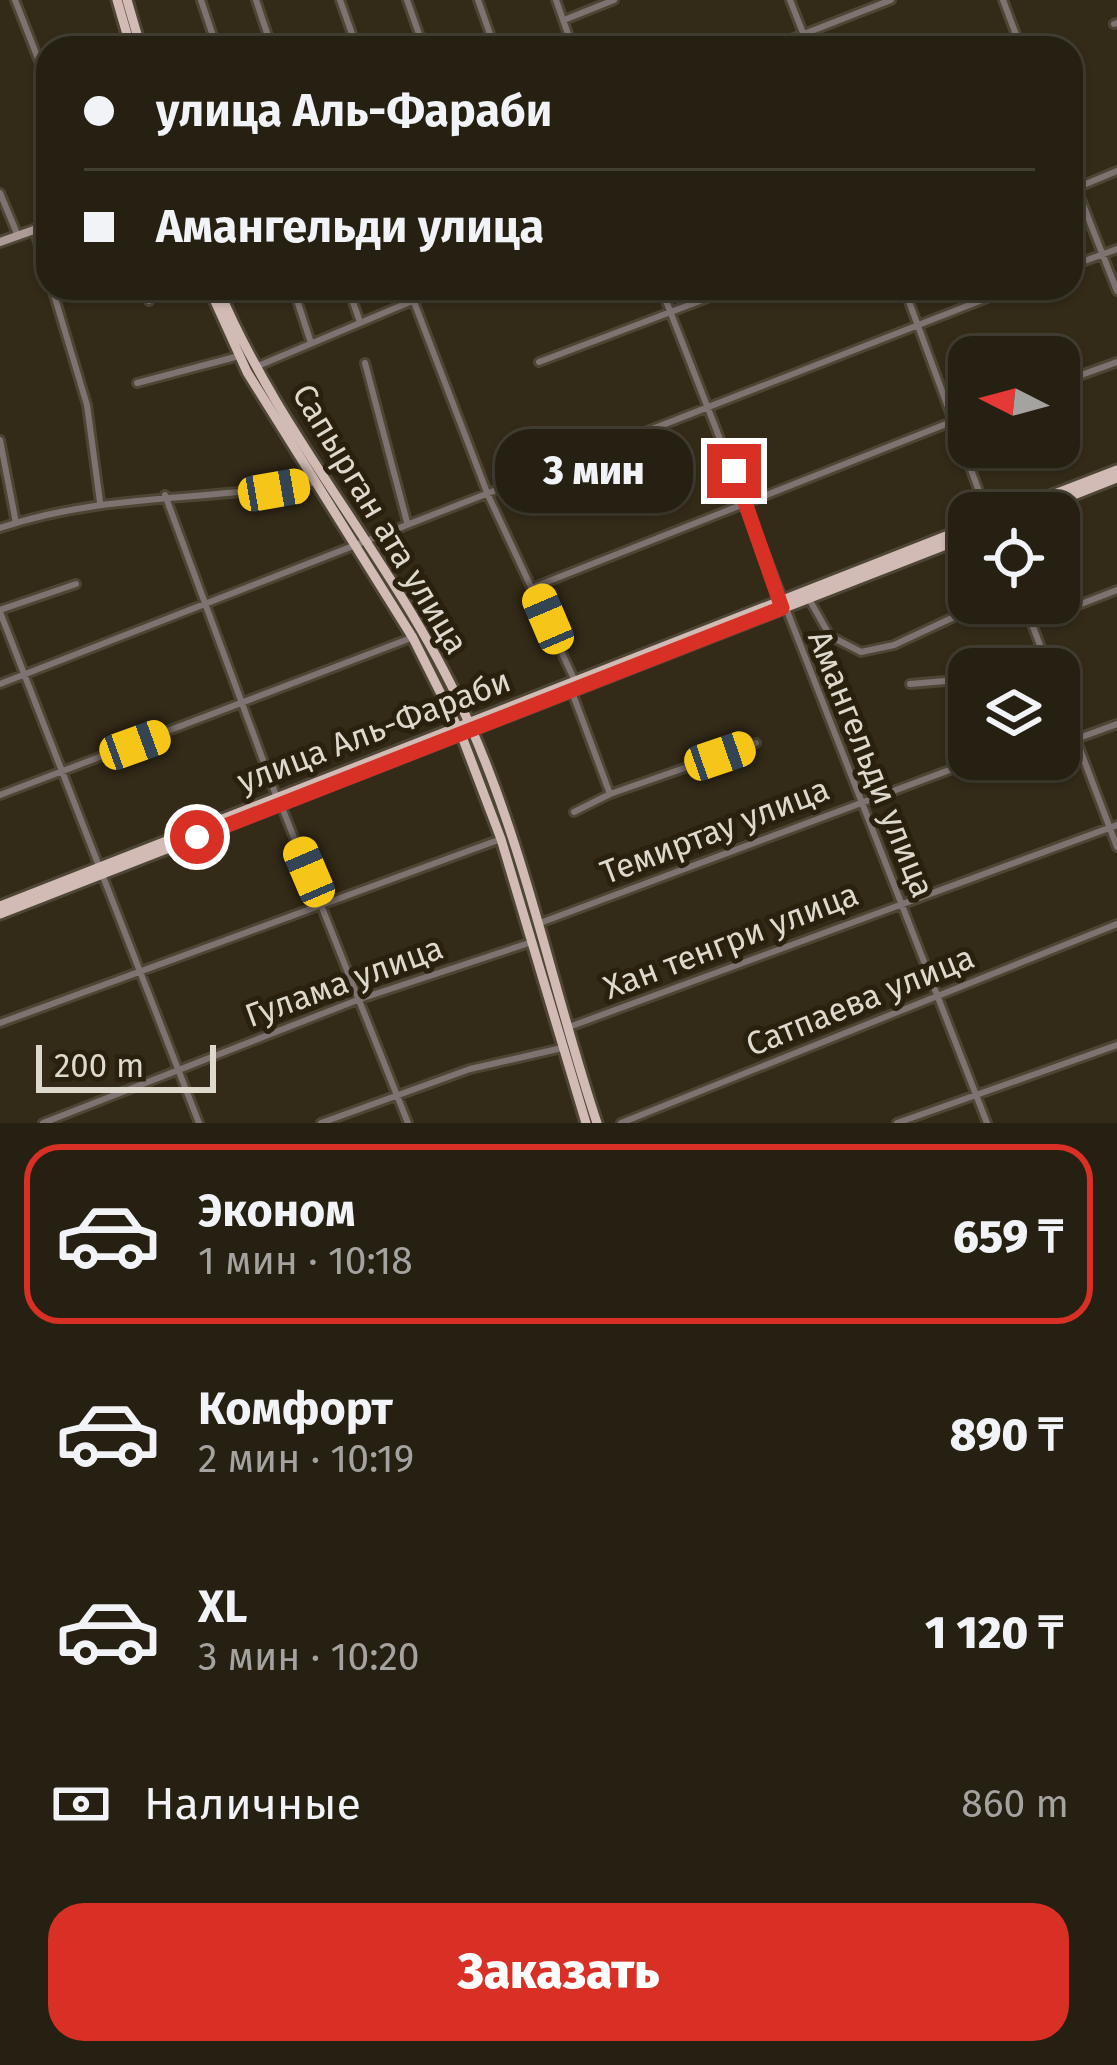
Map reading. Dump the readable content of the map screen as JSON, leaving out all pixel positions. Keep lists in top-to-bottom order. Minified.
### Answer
{"streets":{"main road":["Сапырган ата улица","улица Аль-Фараби"],"street":["Амангельди улица","Темиртау улица","Хан тенгри улица","Гулама улица","Сатпаева улица"]},"crossings":[["Сапырган ата улица","улица Аль-Фараби"],["Сапырган ата улица","Темиртау улица"],["Сапырган ата улица","Хан тенгри улица"],["Сапырган ата улица","Гулама улица"],["улица Аль-Фараби","Амангельди улица"],["Амангельди улица","Темиртау улица"],["Амангельди улица","Хан тенгри улица"],["Амангельди улица","Сатпаева улица"]],"scale_bar":"200 m","north":"left","page":{"banner":["улица Аль-Фараби","Амангельди улица"],"bubble":"3 мин","scale":"200 m","list":[{"name":"Эконом","note":"1 мин · 10:18","value":"659 ₸"},{"name":"Комфорт","note":"2 мин · 10:19","value":"890 ₸"},{"name":"XL","note":"3 мин · 10:20","value":"1 120 ₸"}],"pay":["Наличные","860 m"],"buttons":"Заказать"}}
